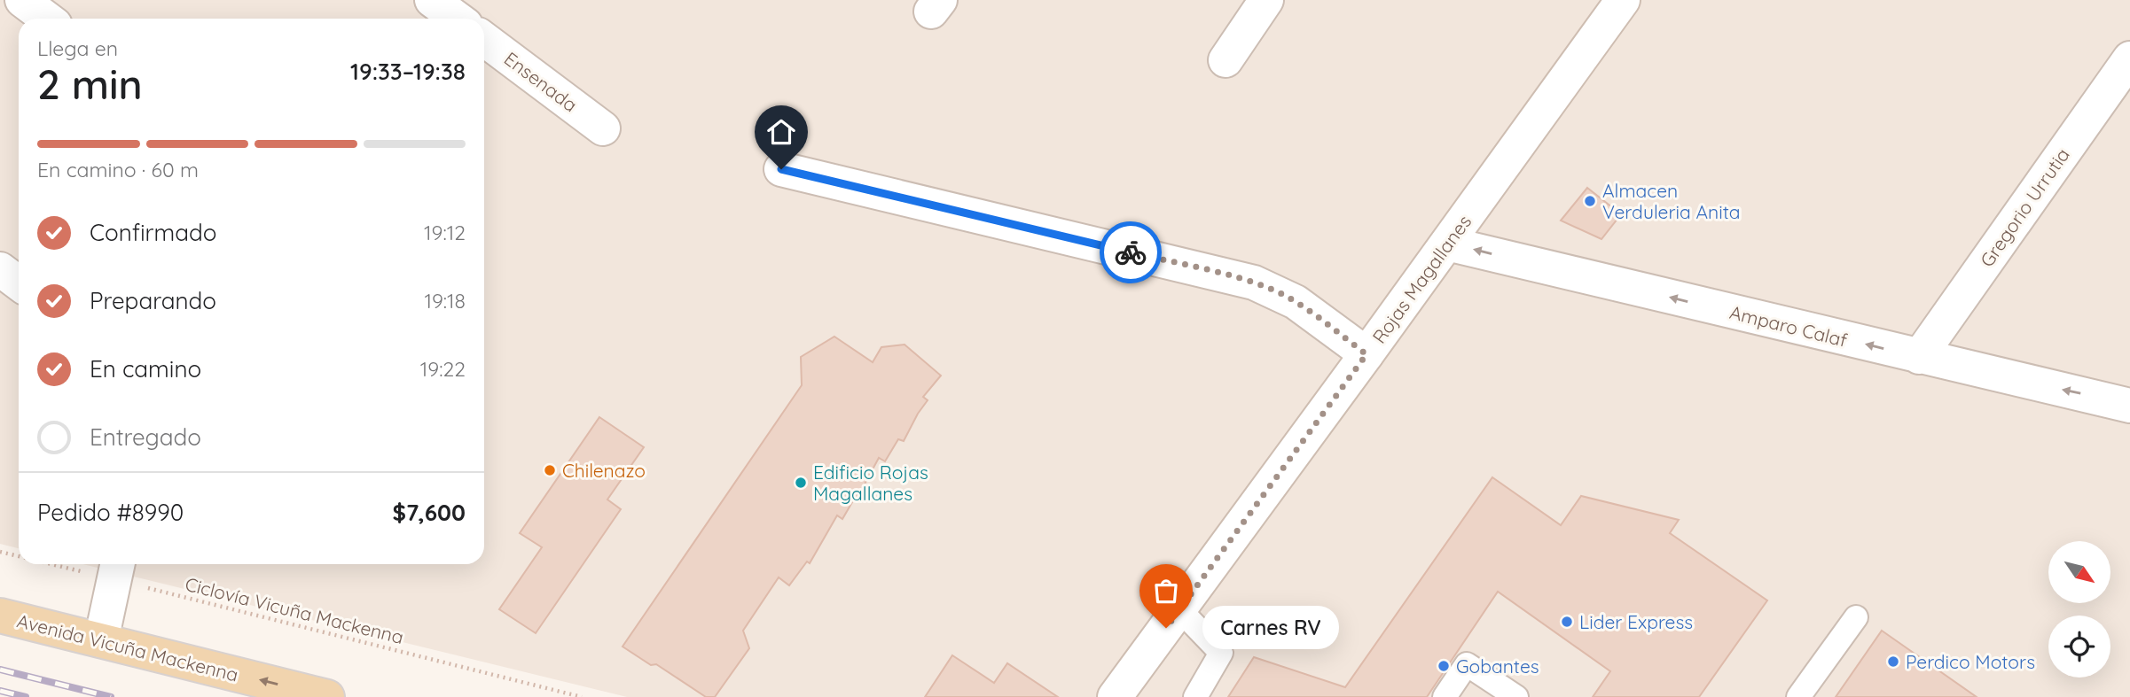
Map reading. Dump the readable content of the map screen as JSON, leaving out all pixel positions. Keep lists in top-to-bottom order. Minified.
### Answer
{"streets":{"main road":["Avenida Vicuña Mackenna"],"street":["Ensenada","Gregorio Urrutia","Rojas Magallanes","Amparo Calaf"],"path":["Ciclovía Vicuña Mackenna"]},"crossings":[["Gregorio Urrutia","Amparo Calaf"],["Rojas Magallanes","Amparo Calaf"]],"one_way":["Amparo Calaf","Avenida Vicuña Mackenna"],"places":["Almacen Verduleria Anita","Chilenazo","Edificio Rojas Magallanes","Lider Express","Carnes RV","Perdico Motors","Gobantes"],"north":"bottom right","page":{"heading":["2 min","Llega en","19:33–19:38"],"panel":["Pedido #8990","$7,600"],"bar":"En camino · 60 m","list":[["Confirmado","19:12"],["Preparando","19:18"],["En camino","19:22"],"Entregado"],"bubble":"Carnes RV"}}
